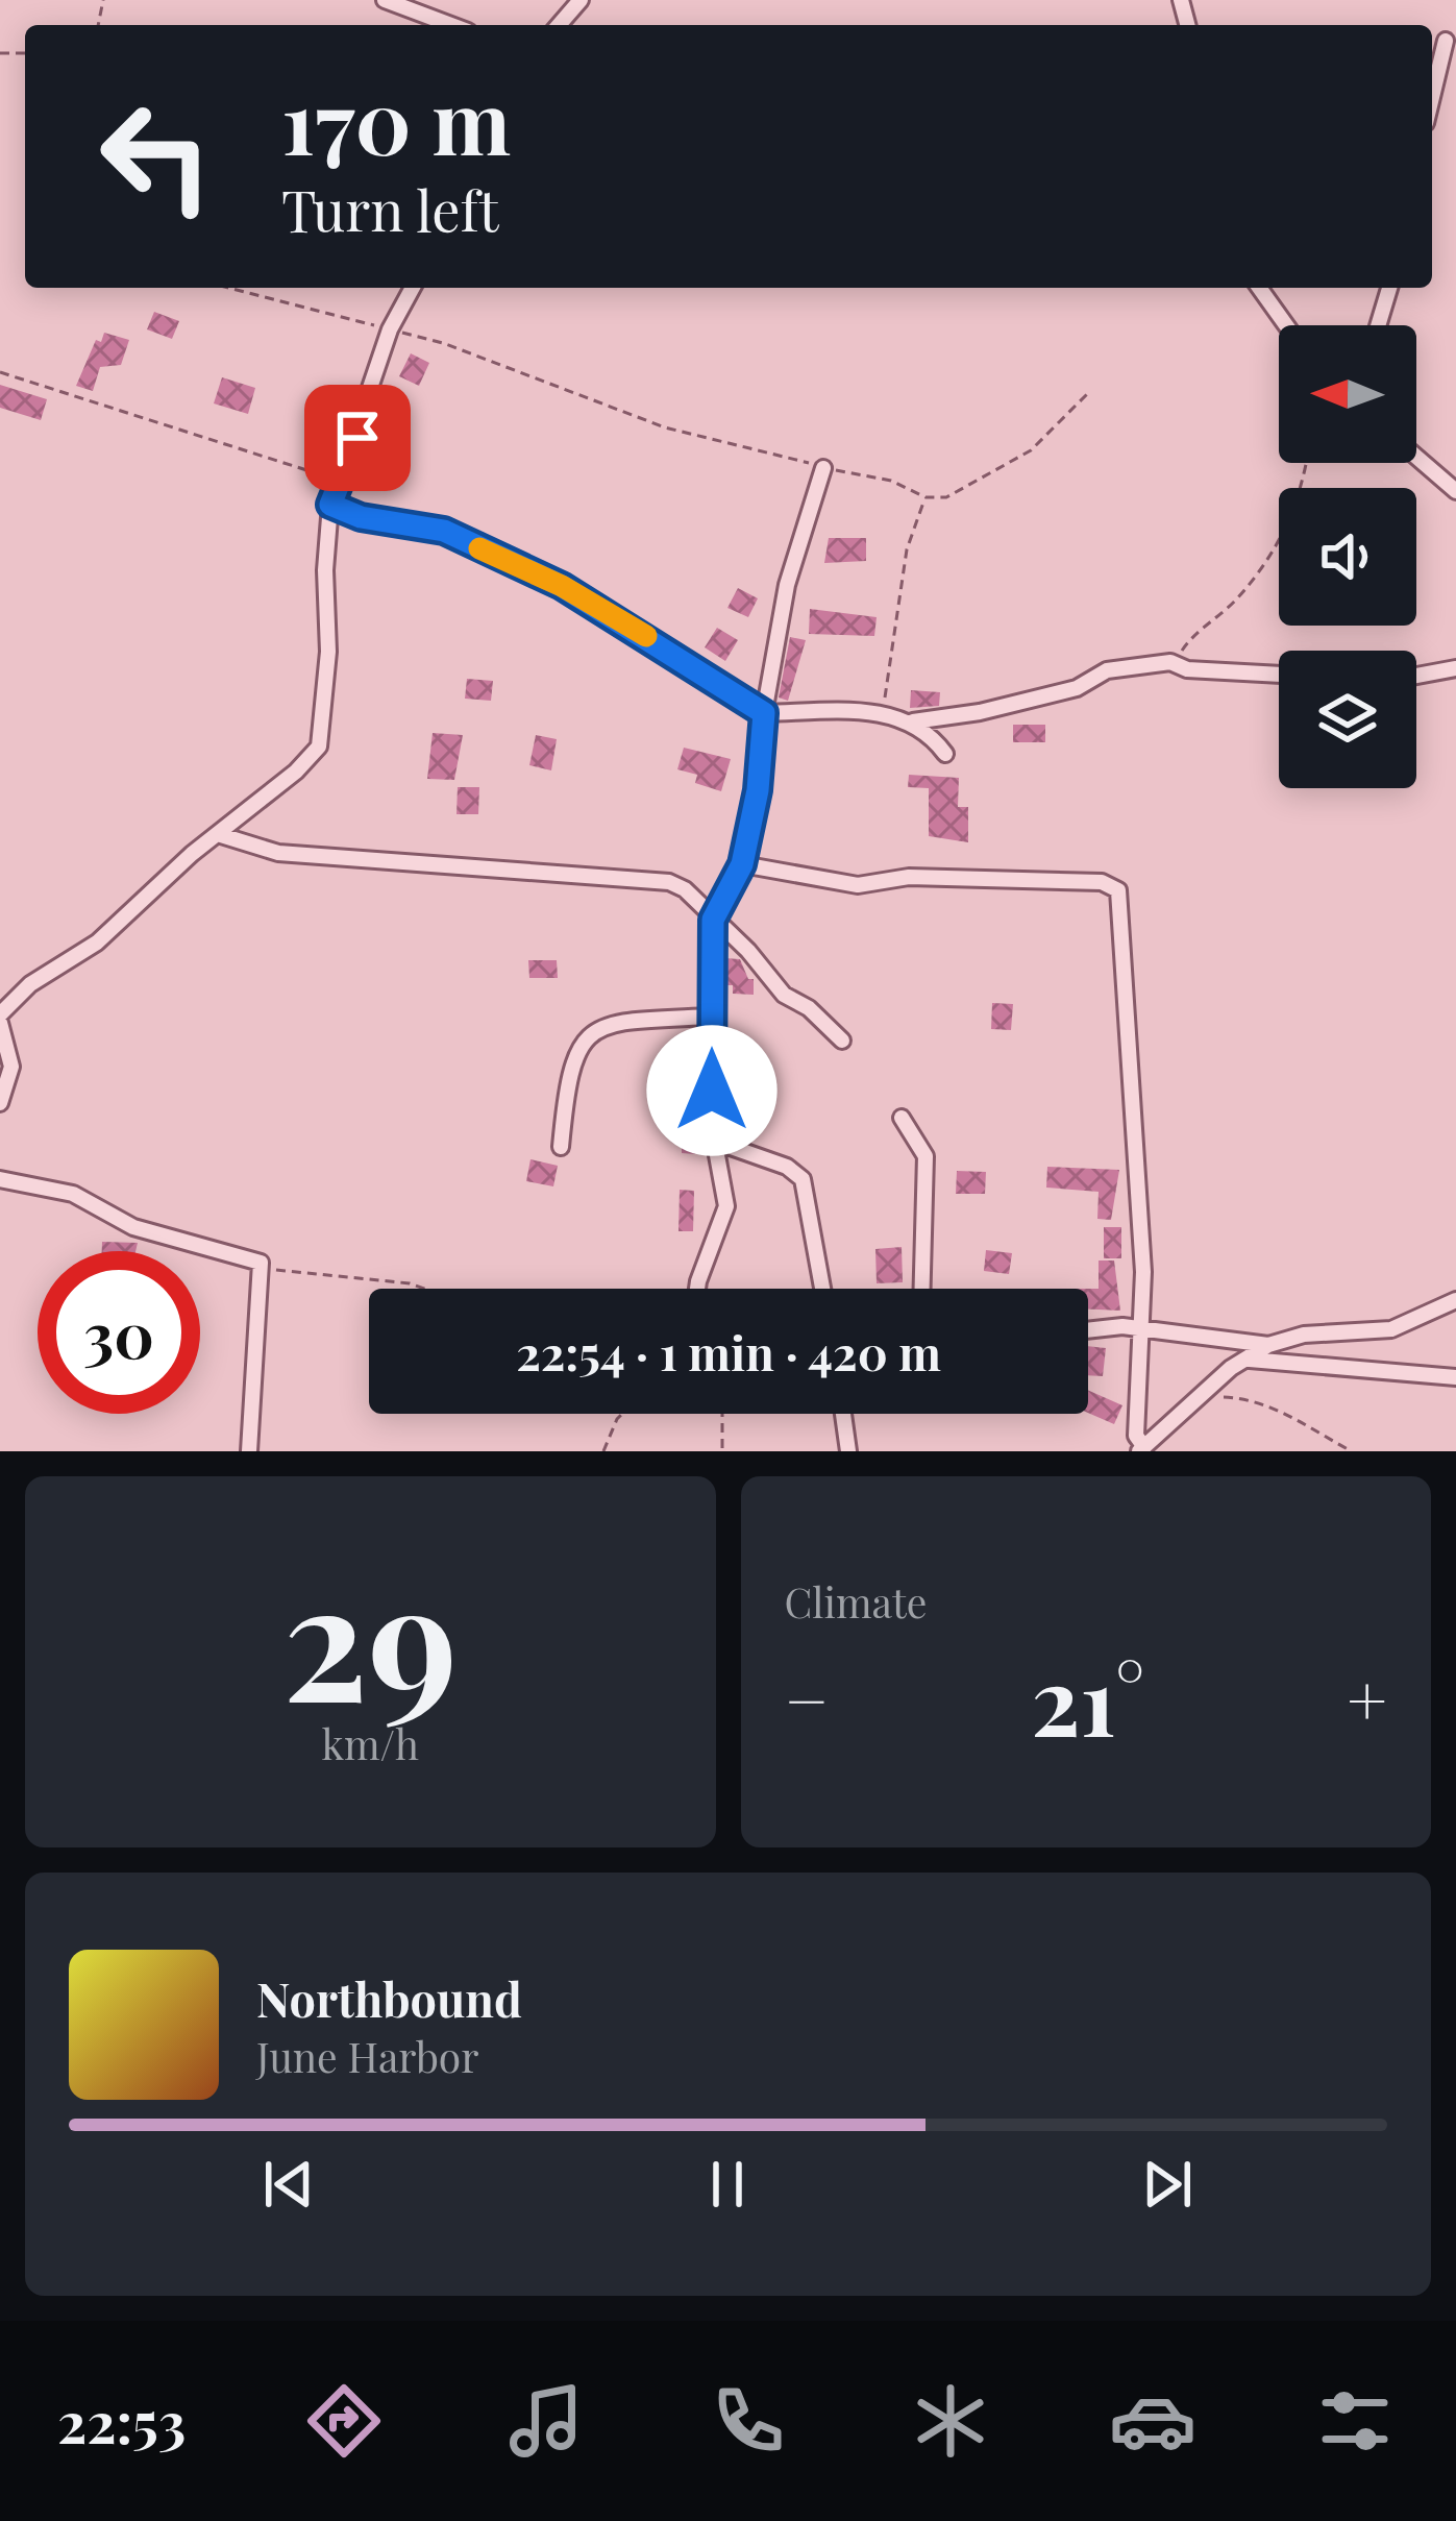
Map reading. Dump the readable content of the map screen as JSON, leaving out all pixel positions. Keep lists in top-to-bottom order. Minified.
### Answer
{"north":"left","page":{"turn":["170 m","Turn left"],"limit":"30","trip":"22:54 · 1 min · 420 m","tile":[["29","km/h"],"Climate"],"heat":["−","21°","+"],"song":["Northbound","June Harbor"],"tabs":"22:53"}}
